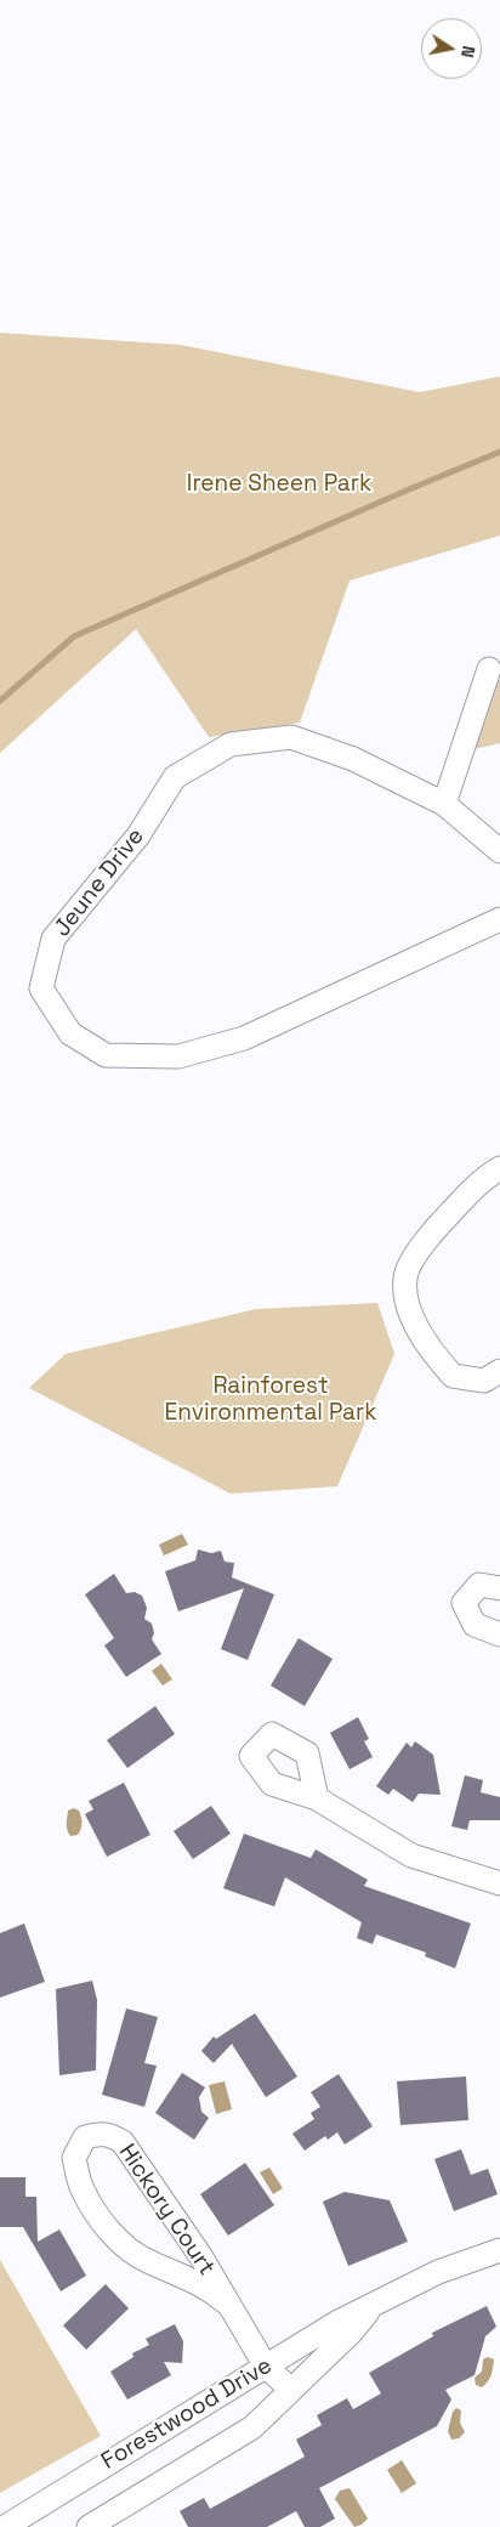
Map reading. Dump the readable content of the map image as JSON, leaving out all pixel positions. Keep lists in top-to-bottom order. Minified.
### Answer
{"streets":{"street":["Jeune Drive","Hickory Court","Forestwood Drive"]},"crossings":[["Hickory Court","Forestwood Drive"]],"parks":["Irene Sheen Park","Rainforest Environmental Park"],"north":"right"}
